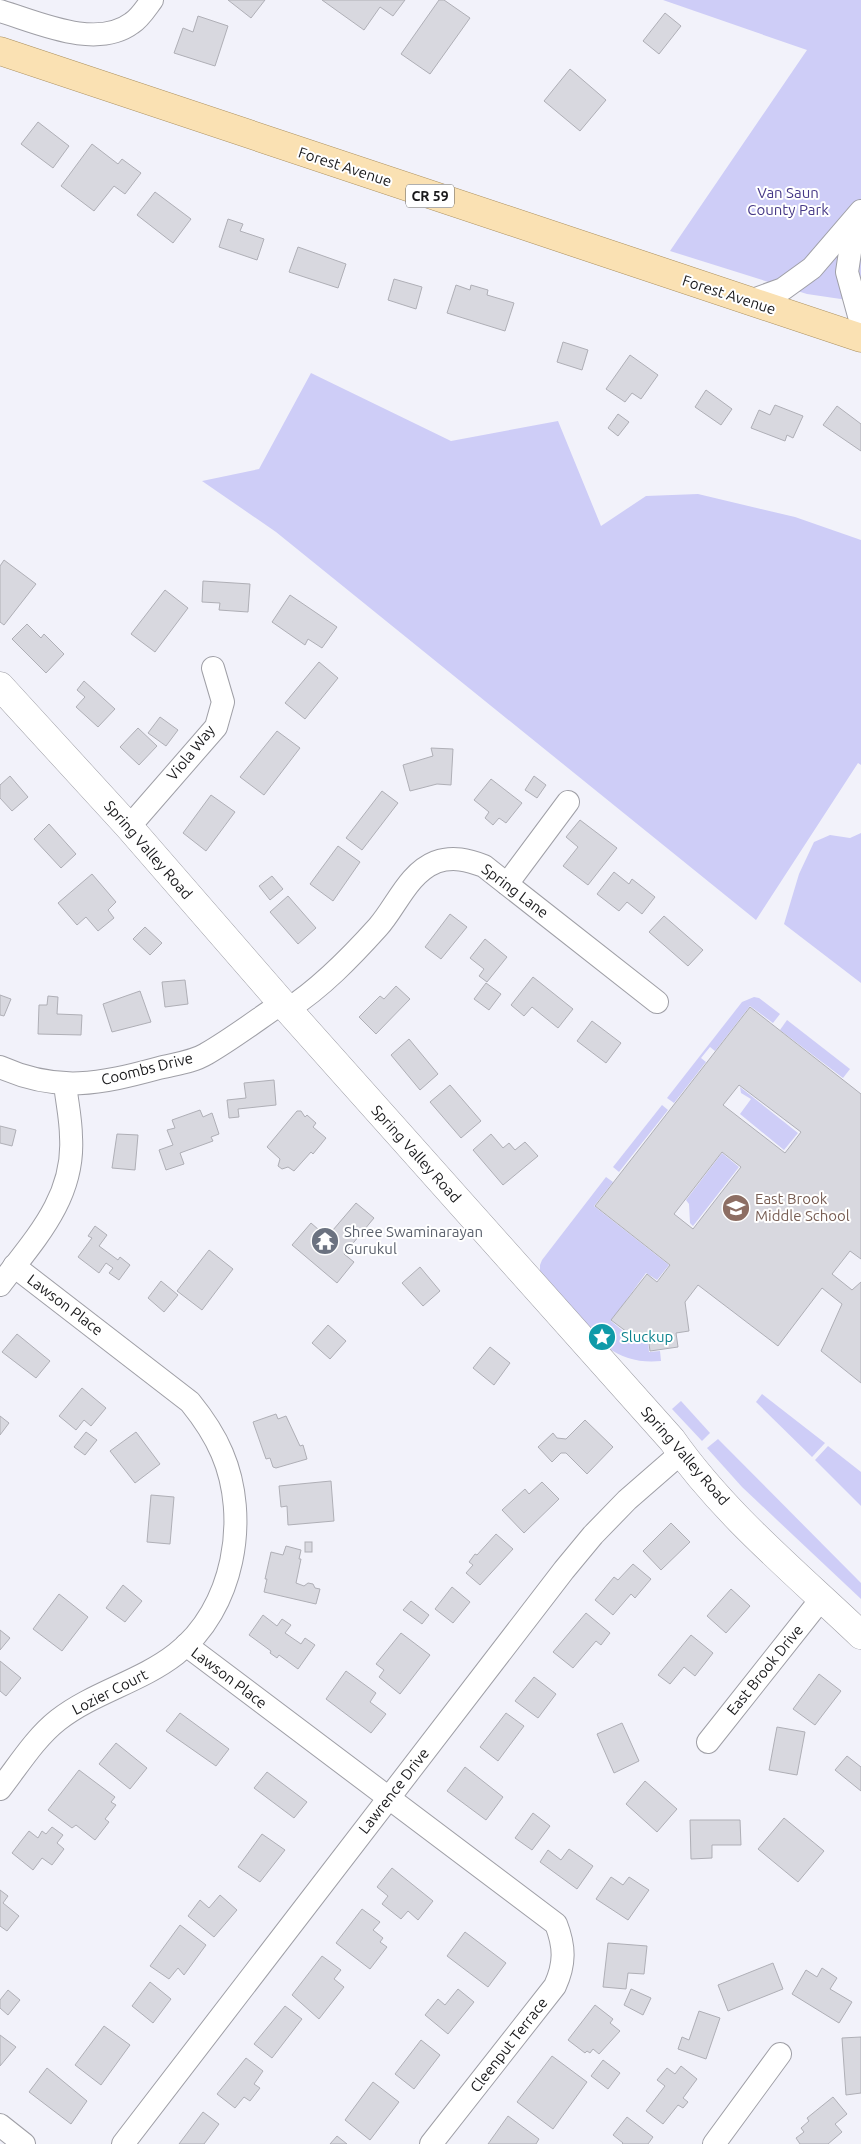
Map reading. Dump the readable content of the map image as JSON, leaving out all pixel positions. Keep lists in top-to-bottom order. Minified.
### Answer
{"streets":{"main road":["Forest Avenue","CR 59"],"street":["Viola Way","Spring Valley Road","Spring Lane","Coombs Drive","Lawson Place","East Brook Drive","Lozier Court","Lawrence Drive","Cleenput Terrace"]},"crossings":[["Viola Way","Spring Valley Road"],["Spring Valley Road","Spring Lane"],["Spring Valley Road","Coombs Drive"],["Spring Valley Road","East Brook Drive"],["Spring Valley Road","Lawrence Drive"],["Spring Lane","Coombs Drive"],["Lawson Place","Lozier Court"],["Lawson Place","Lawrence Drive"],["Lawson Place","Cleenput Terrace"]],"parks":["Van Saun County Park"],"places":{"school or university":["East Brook Middle School"],"temple":["Shree Swaminarayan Gurukul"],"place":["Sluckup"]}}
